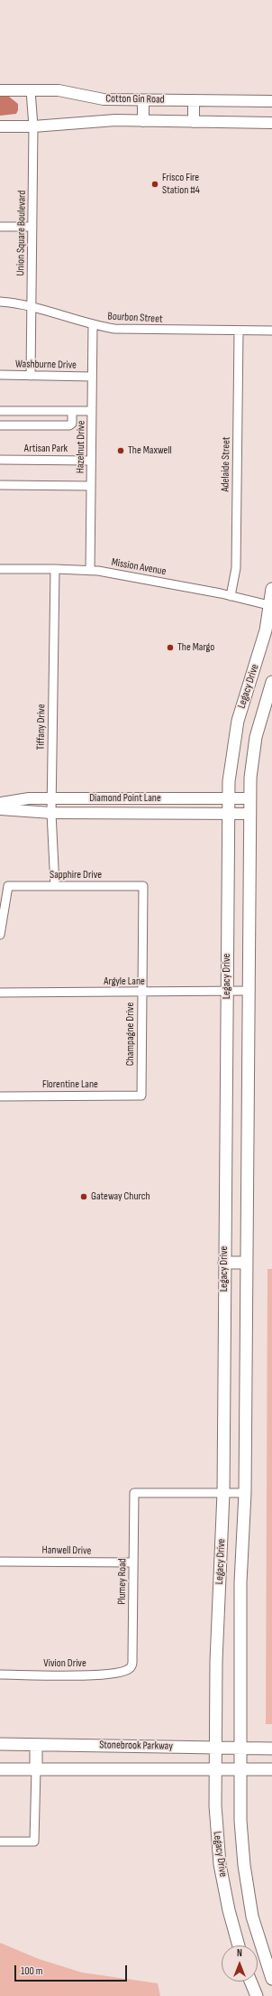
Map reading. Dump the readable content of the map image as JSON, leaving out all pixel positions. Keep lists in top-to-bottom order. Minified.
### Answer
{"streets":{"main road":["Legacy Drive","Stonebrook Parkway"],"street":["Cotton Gin Road","Union Square Boulevard","Bourbon Street","Washburne Drive","Hazelnut Drive","Artisan Park","Adelaide Street","Mission Avenue","Tiffany Drive","Diamond Point Lane","Sapphire Drive","Argyle Lane","Champagne Drive","Florentine Lane","Hanwell Drive","Plumey Road","Vivion Drive"]},"crossings":[["Cotton Gin Road","Union Square Boulevard"],["Union Square Boulevard","Bourbon Street"],["Union Square Boulevard","Washburne Drive"],["Bourbon Street","Hazelnut Drive"],["Bourbon Street","Adelaide Street"],["Washburne Drive","Hazelnut Drive"],["Hazelnut Drive","Artisan Park"],["Hazelnut Drive","Mission Avenue"],["Adelaide Street","Mission Avenue"],["Mission Avenue","Legacy Drive"],["Mission Avenue","Tiffany Drive"],["Legacy Drive","Diamond Point Lane"],["Legacy Drive","Argyle Lane"],["Legacy Drive","Plumey Road"],["Legacy Drive","Stonebrook Parkway"],["Tiffany Drive","Diamond Point Lane"],["Tiffany Drive","Sapphire Drive"],["Sapphire Drive","Champagne Drive"],["Argyle Lane","Champagne Drive"],["Champagne Drive","Florentine Lane"],["Hanwell Drive","Plumey Road"],["Plumey Road","Vivion Drive"]],"places":["Frisco Fire Station #4","The Maxwell","The Margo","Gateway Church"],"scale_bar":"100 m","north":"top"}
